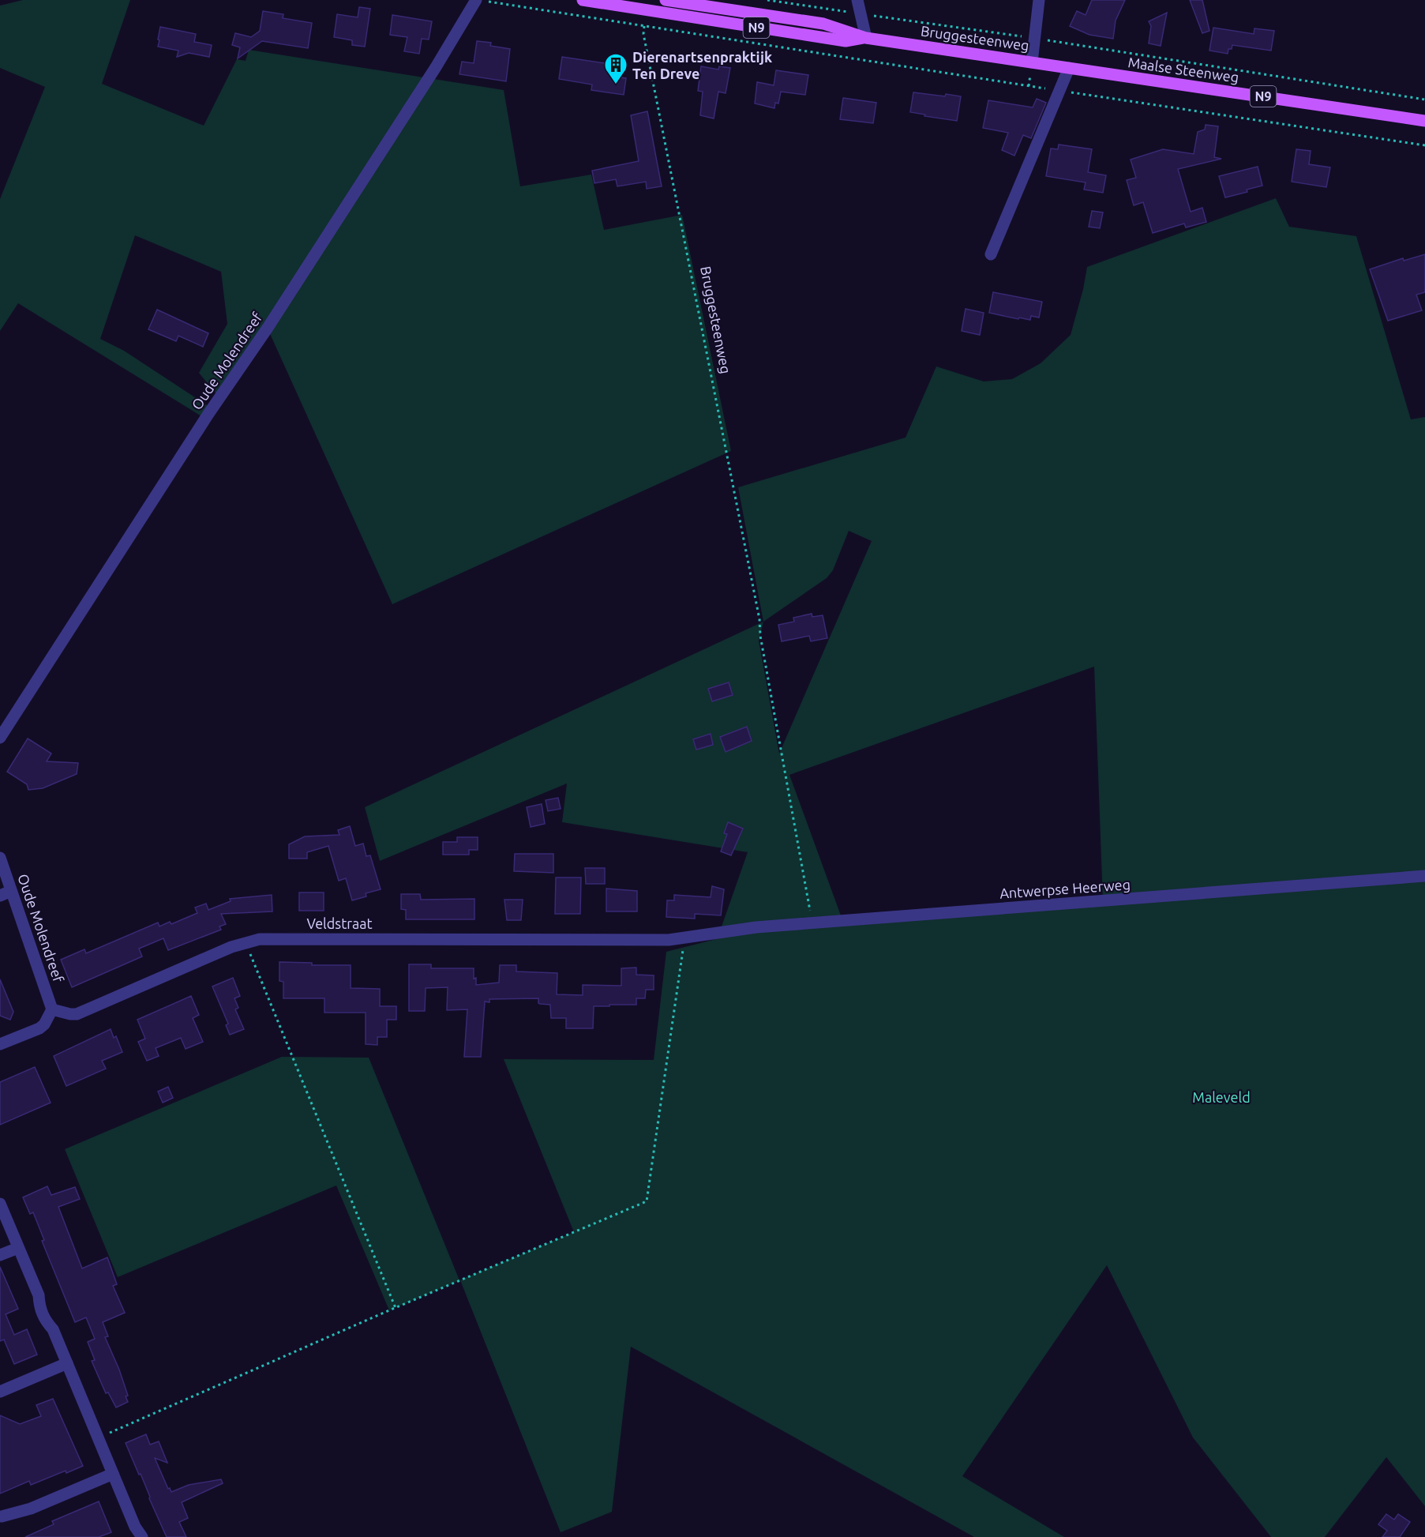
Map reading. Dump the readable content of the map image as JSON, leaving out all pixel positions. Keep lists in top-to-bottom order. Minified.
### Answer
{"streets":{"main road":["N9","Bruggesteenweg","Maalse Steenweg"],"street":["Oude Molendreef","Antwerpse Heerweg","Veldstraat"]},"crossings":[["Bruggesteenweg","Maalse Steenweg"],["Bruggesteenweg","Antwerpse Heerweg"],["Oude Molendreef","Veldstraat"],["Antwerpse Heerweg","Veldstraat"]],"parks":["Maleveld"],"places":{"building":["Dierenartsenpraktijk Ten Dreve"]}}
